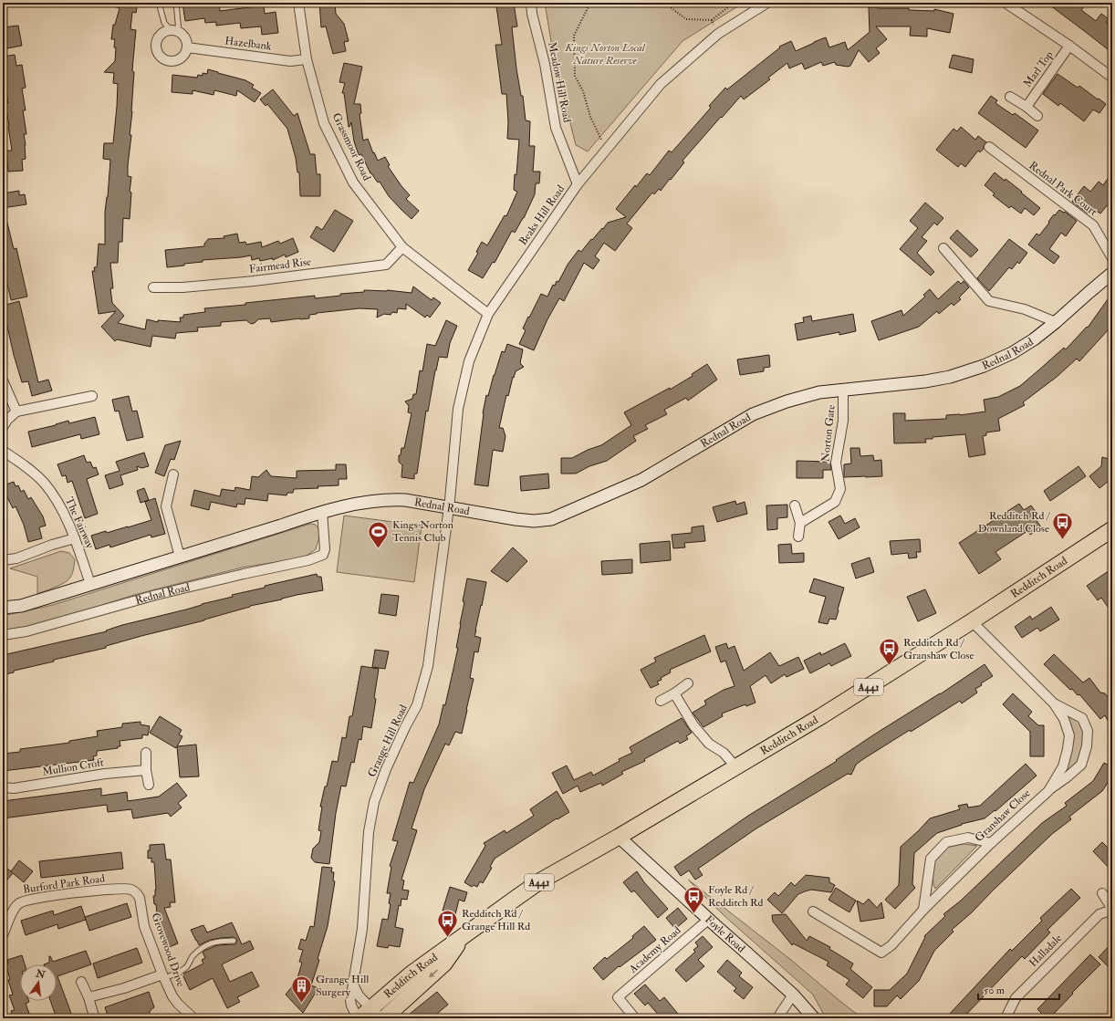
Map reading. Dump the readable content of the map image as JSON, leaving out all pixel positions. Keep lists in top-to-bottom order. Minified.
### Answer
{"streets":{"highway":["Redditch Road","A441"],"street":["Hazelbank","Marl Top","Meadow Hill Road","Grassmoor Road","Rednal Park Court","Beaks Hill Road","Fairmead Rise","Rednal Road","Norton Gate","The Fairway","Grange Hill Road","Mullion Croft","Granshaw Close","Burford Park Road","Foyle Road","Grovewood Drive","Academy Road","Halladale"]},"crossings":[["Hazelbank","Grassmoor Road"],["Meadow Hill Road","Beaks Hill Road"],["Grassmoor Road","Beaks Hill Road"],["Grassmoor Road","Fairmead Rise"],["Beaks Hill Road","Rednal Road"],["Beaks Hill Road","Grange Hill Road"],["Rednal Road","Norton Gate"],["Rednal Road","The Fairway"],["Rednal Road","Grange Hill Road"],["Redditch Road","Grange Hill Road"],["Redditch Road","Granshaw Close"],["Redditch Road","Foyle Road"],["Burford Park Road","Grovewood Drive"],["Foyle Road","Academy Road"]],"parks":["Kings Norton Local Nature Reserve"],"places":{"bus stop":["Redditch Rd / Downland Close","Redditch Rd / Granshaw Close","Foyle Rd / Redditch Rd","Redditch Rd / Grange Hill Rd"],"sports":["Kings Norton Tennis Club"],"building":["Grange Hill Surgery"]},"scale_bar":"50 m","north":"top"}
